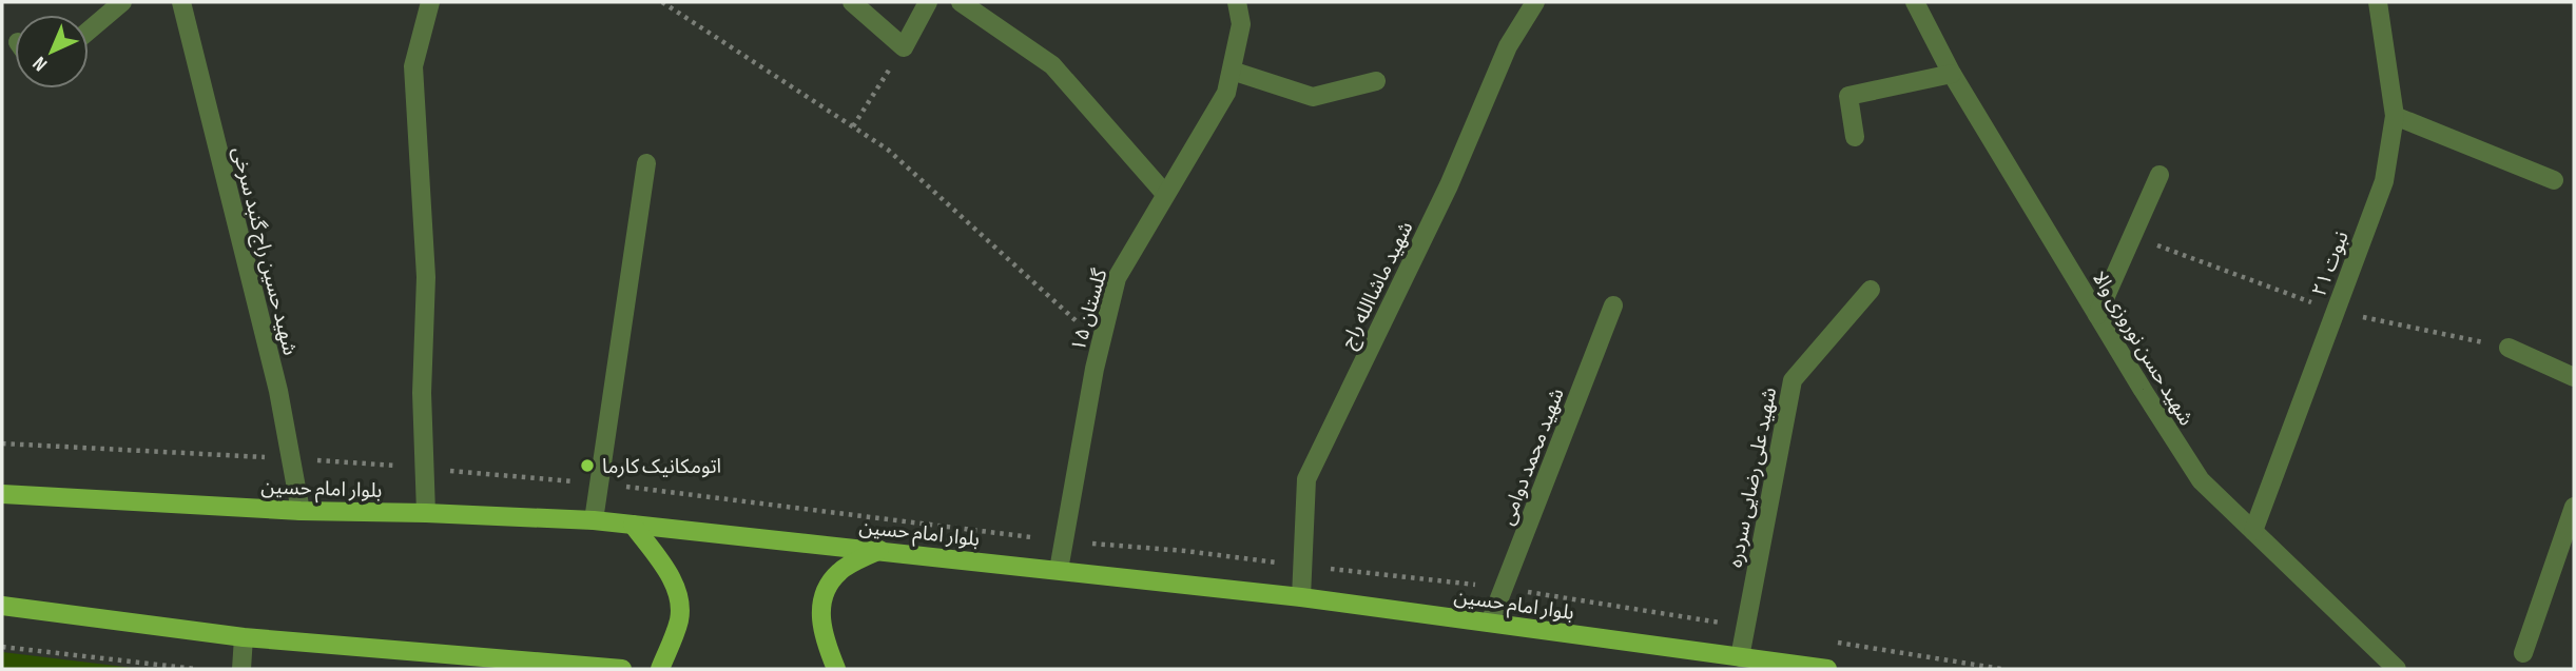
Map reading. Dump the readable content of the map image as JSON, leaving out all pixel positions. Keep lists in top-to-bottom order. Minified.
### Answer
{"streets":{"main road":["بلوار امام حسین"],"street":["شهید حسین راج گنبد سرخی","نبوت ۲۱","شهید ماشاالله راج","گلستان ۱۵","شهید حسن نوروزی والا","شهید محمد دوامی","شهید علی رضایی سردره"]},"crossings":[["شهید حسین راج گنبد سرخی","بلوار امام حسین"],["نبوت ۲۱","شهید حسن نوروزی والا"],["شهید ماشاالله راج","بلوار امام حسین"],["گلستان ۱۵","بلوار امام حسین"],["شهید محمد دوامی","بلوار امام حسین"],["شهید علی رضایی سردره","بلوار امام حسین"]],"places":["اتومکانیک کارما"],"north":"bottom left"}
